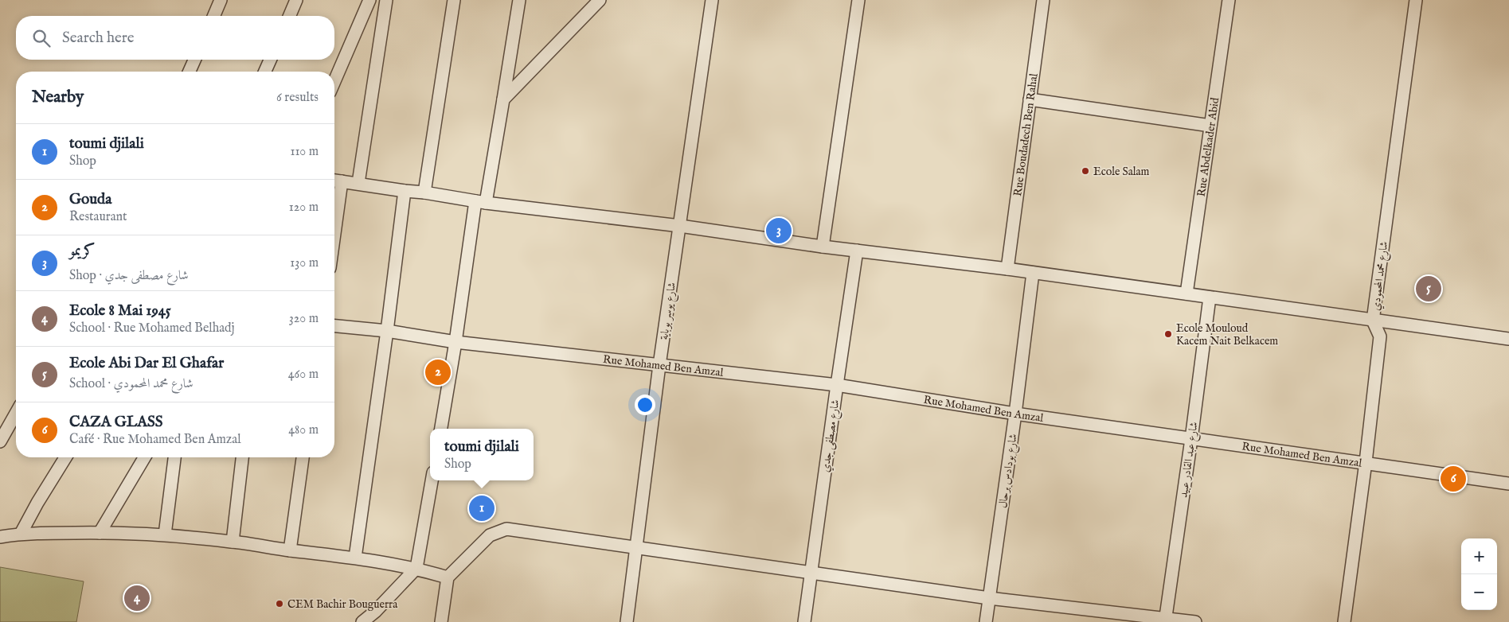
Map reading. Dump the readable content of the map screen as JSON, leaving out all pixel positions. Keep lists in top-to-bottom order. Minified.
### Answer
{"streets":{"street":["Rue Boudadech Ben Rahal","Rue Abdelkader Abid","شارع محمد المحمودي","شارع يوسر بوباية","Rue Mohamed Ben Amzal","شارع مصطفى جدي","شارع عبد القادر عبيد","شارع بودادس برحال"]},"crossings":[["شارع محمد المحمودي","Rue Mohamed Ben Amzal"],["شارع يوسر بوباية","Rue Mohamed Ben Amzal"],["Rue Mohamed Ben Amzal","شارع مصطفى جدي"],["Rue Mohamed Ben Amzal","شارع عبد القادر عبيد"],["Rue Mohamed Ben Amzal","شارع بودادس برحال"]],"places":["Ecole Salam","Ecole Mouloud Kacem Nait Belkacem","CEM Bachir Bouguerra"],"page":{"search":"Search here","heading":["Nearby","6 results"],"list":[{"mark":"1","name":"toumi djilali","note":"Shop","value":"110 m"},{"mark":"2","name":"Gouda","note":"Restaurant","value":"120 m"},{"mark":"3","name":"كريمو","note":"Shop · شارع مصطفى جدي","value":"130 m"},{"mark":"4","name":"Ecole 8 Mai 1945","note":"School · Rue Mohamed Belhadj","value":"320 m"},{"mark":"5","name":"Ecole Abi Dar El Ghafar","note":"School · شارع محمد المحمودي","value":"460 m"},{"mark":"6","name":"CAZA GLASS","note":"Café · Rue Mohamed Ben Amzal","value":"480 m"}],"pins":["3","5","2","6","1","4"],"popup":["toumi djilali","Shop"],"map_buttons":["+","−"]}}
